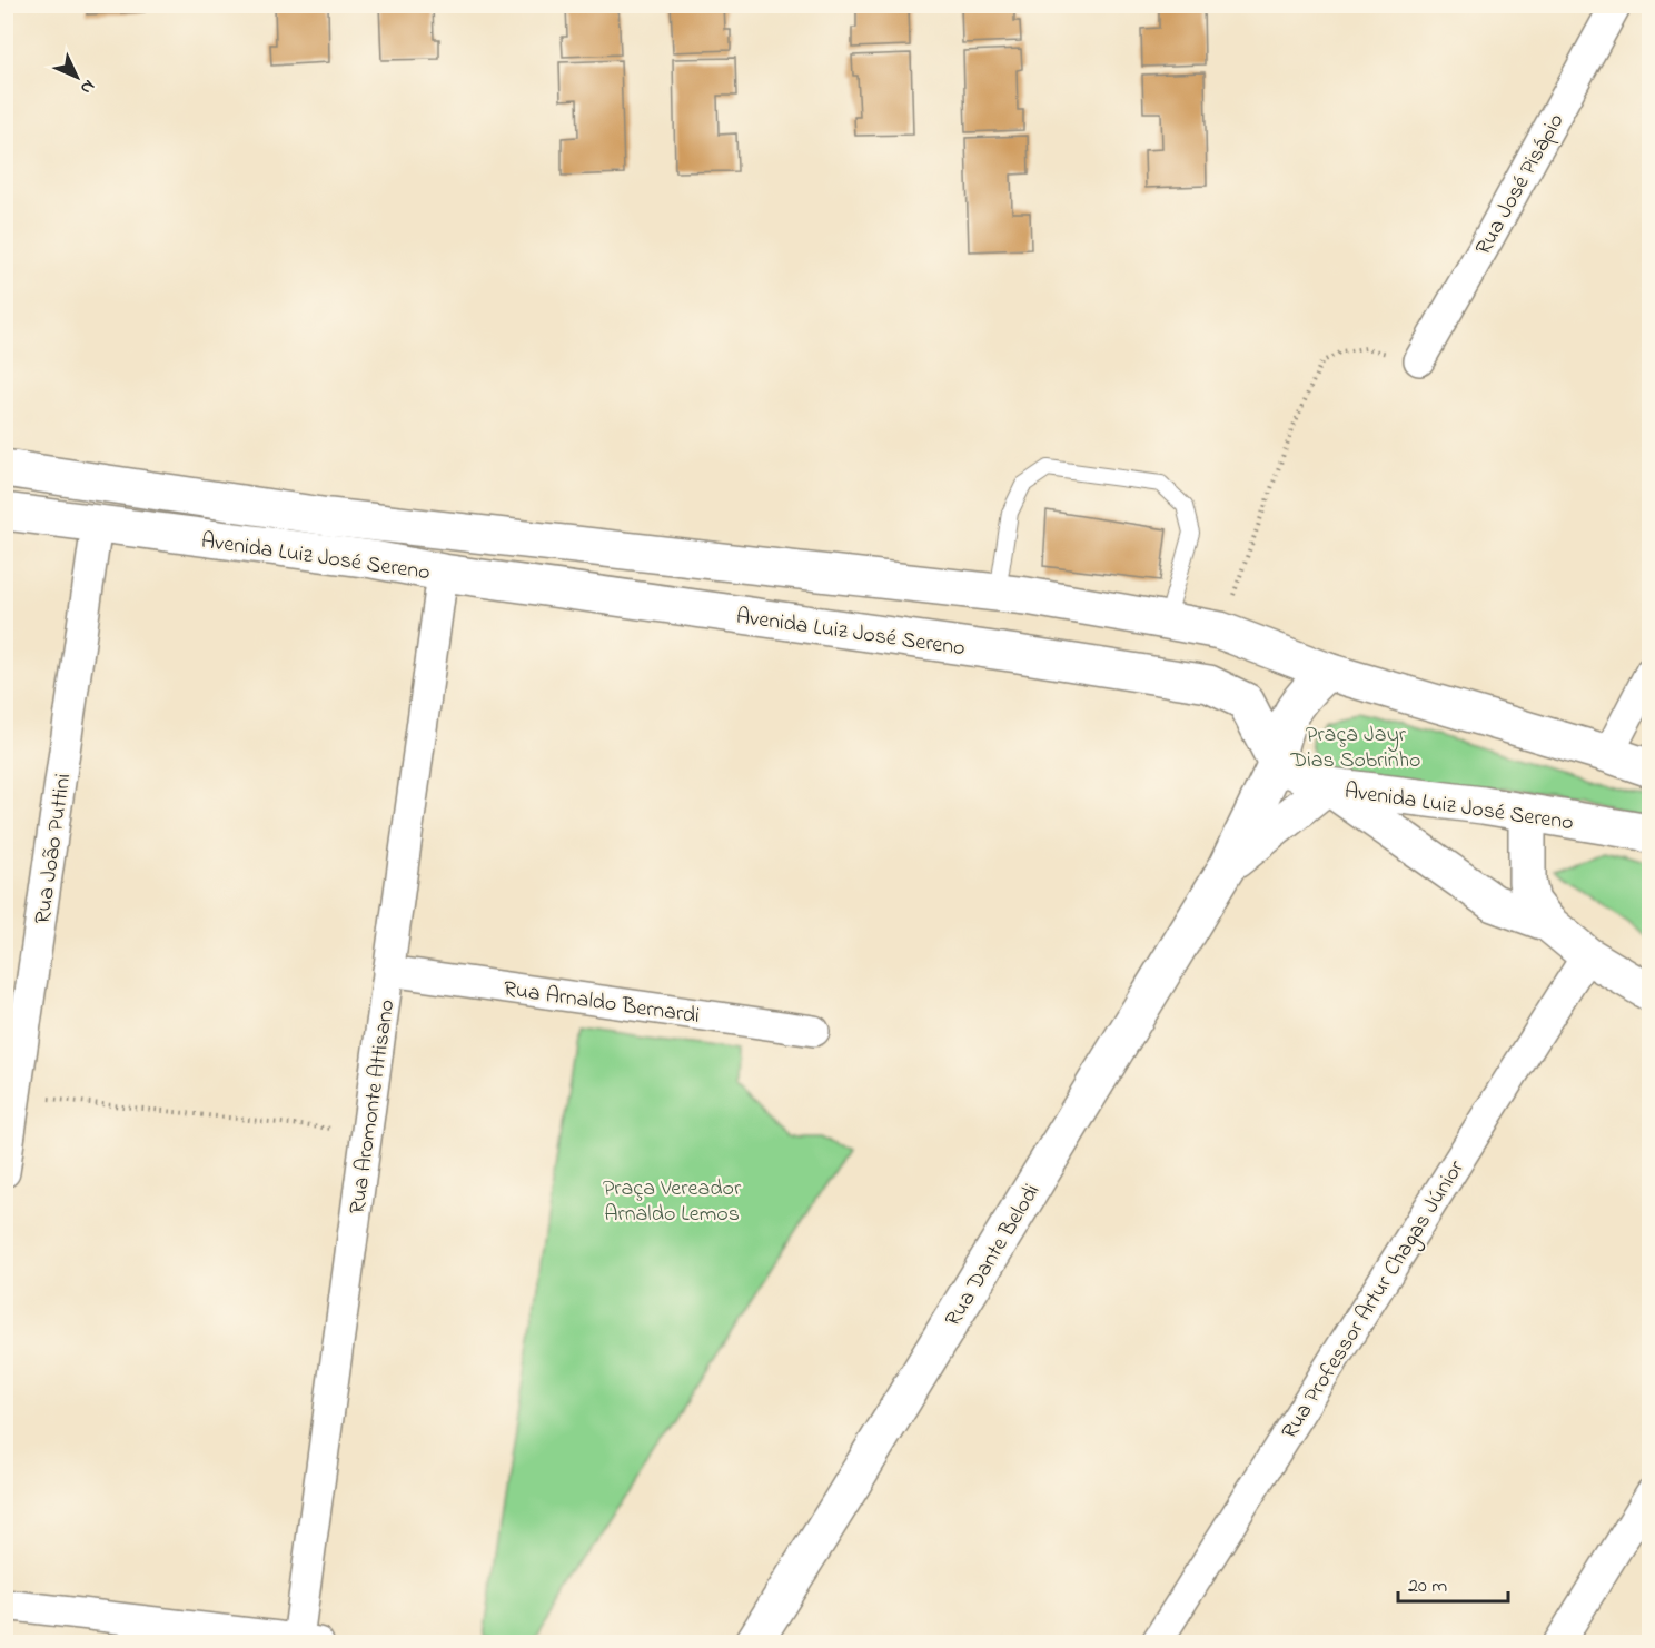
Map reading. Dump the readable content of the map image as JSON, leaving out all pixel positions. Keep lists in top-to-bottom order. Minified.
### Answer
{"streets":{"main road":["Avenida Luiz José Sereno","Rua Dante Belodi"],"street":["Rua José Pisápio","Rua João Puttini","Rua Arnaldo Bernardi","Rua Aromonte Attisano","Rua Professor Artur Chagas Júnior"]},"crossings":[["Avenida Luiz José Sereno","Rua João Puttini"],["Avenida Luiz José Sereno","Rua Aromonte Attisano"],["Rua Arnaldo Bernardi","Rua Aromonte Attisano"]],"parks":["Praça Jayr Dias Sobrinho","Praça Vereador Arnaldo Lemos"],"scale_bar":"20 m","north":"bottom right"}
